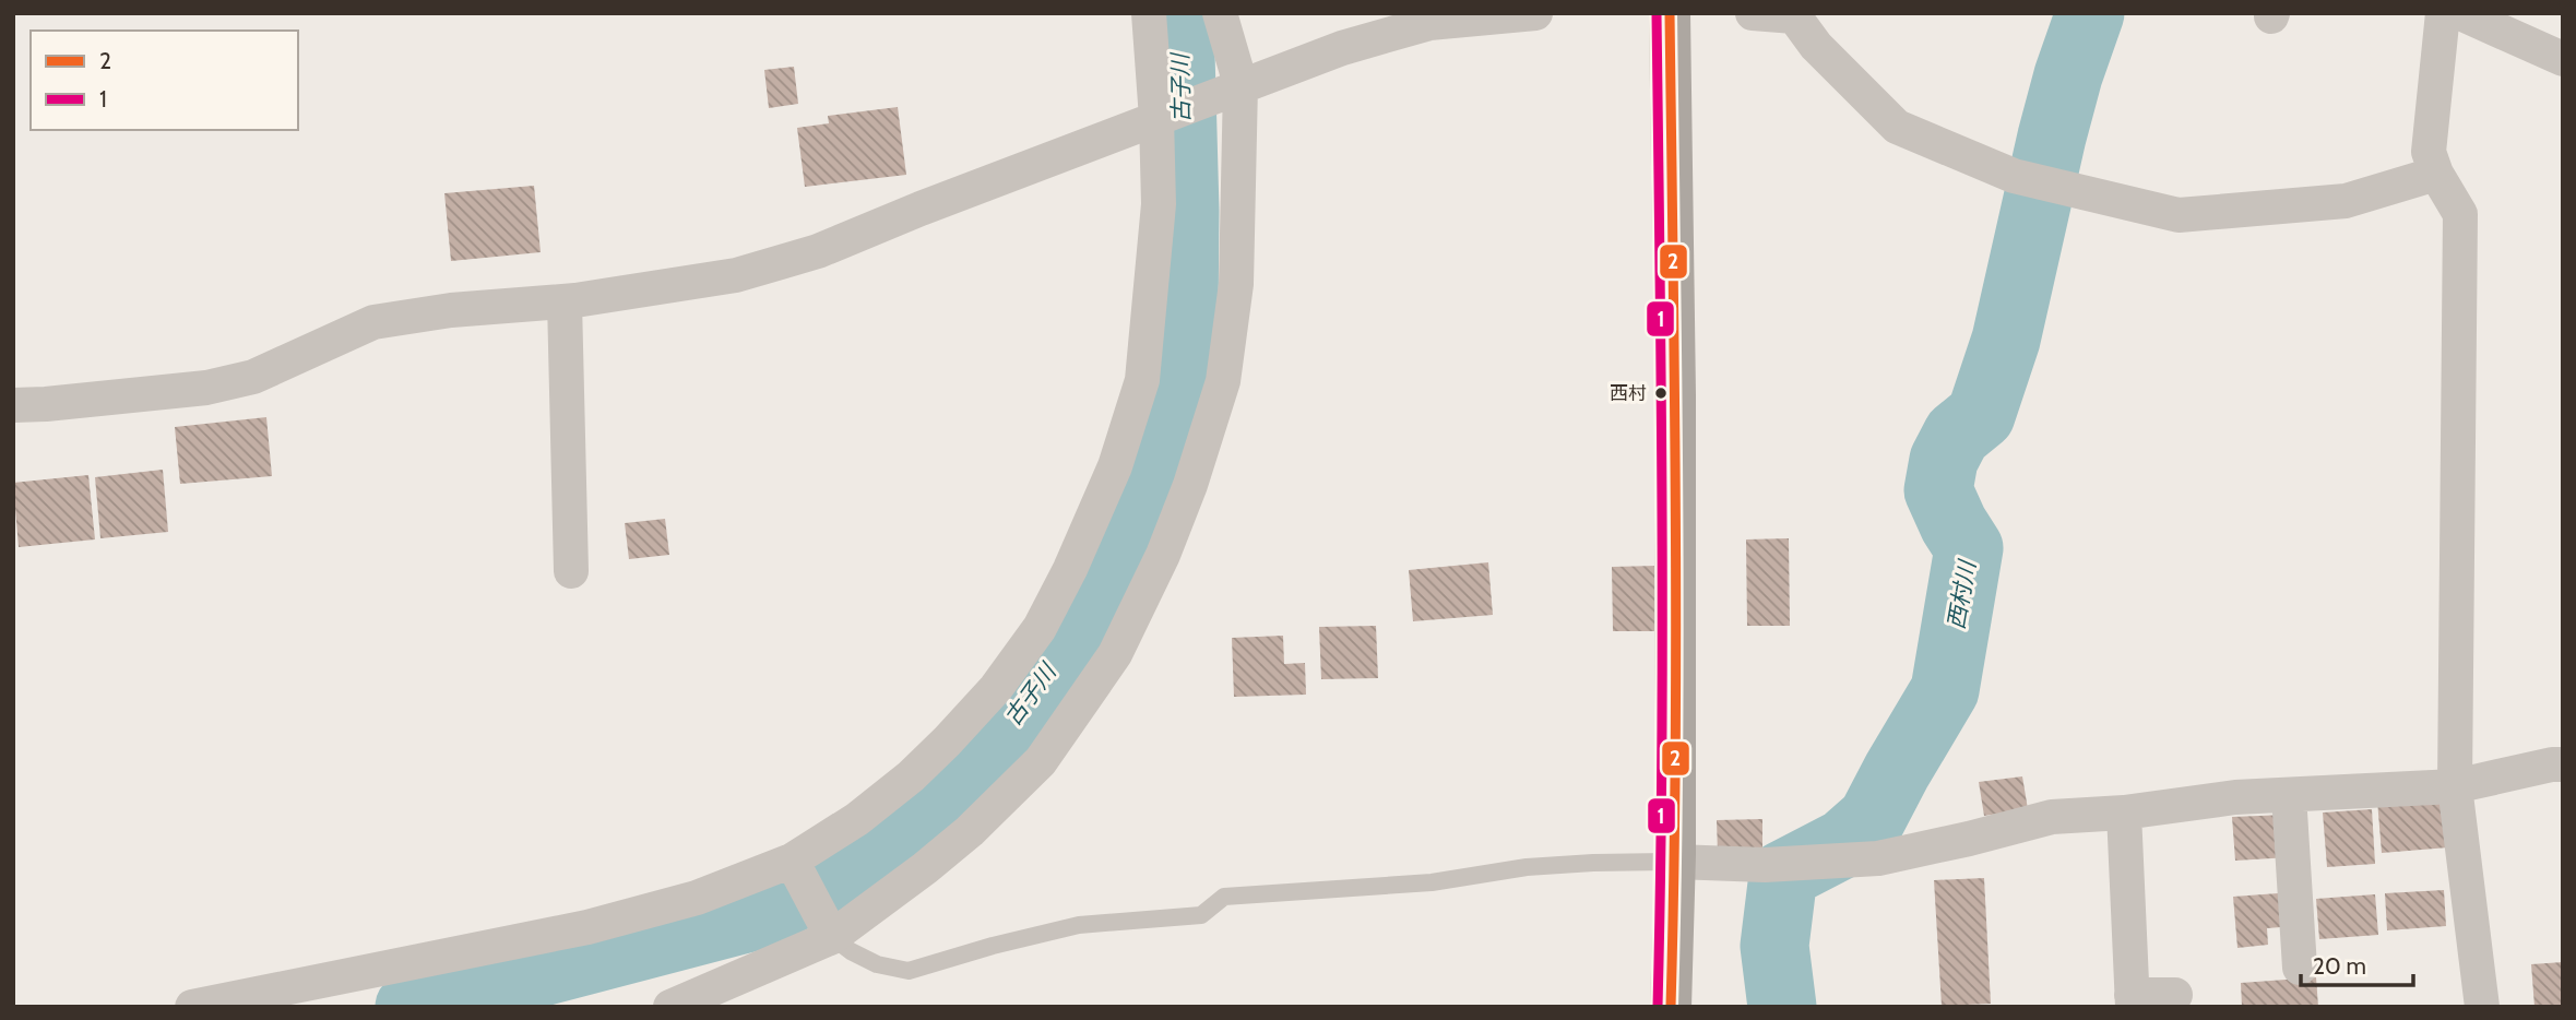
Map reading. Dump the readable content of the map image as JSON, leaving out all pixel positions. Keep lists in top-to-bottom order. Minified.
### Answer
{"water":["古子川","西村川"],"places":["西村"],"lines":["transit line 2","transit line 1"],"legend":["2","1"],"scale_bar":"20 m"}
